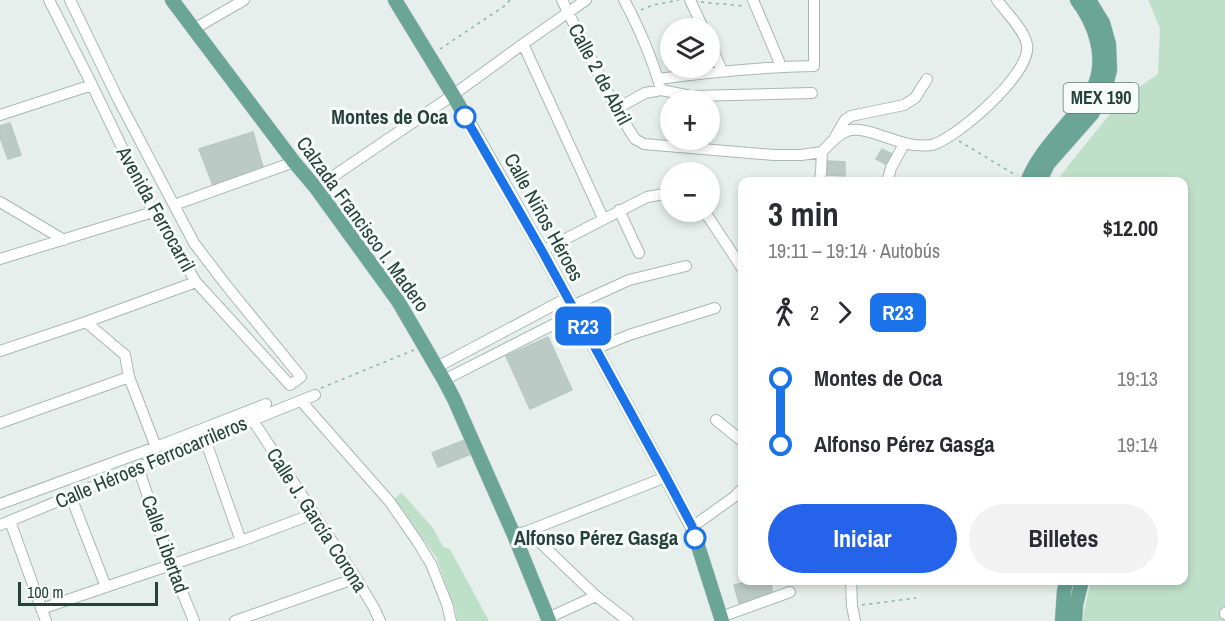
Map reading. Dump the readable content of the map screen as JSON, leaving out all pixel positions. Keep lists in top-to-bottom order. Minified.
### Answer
{"streets":{"main road":["MEX 190","Calle Niños Héroes","Calzada Francisco I. Madero"],"street":["Calle 2 de Abril","Avenida Ferrocarril","Calle Héroes Ferrocarrileros","Calle J. García Corona","Calle Libertad"]},"crossings":[["Calle Héroes Ferrocarrileros","Calle J. García Corona"],["Calle Héroes Ferrocarrileros","Calle Libertad"]],"places":["Montes de Oca","Alfonso Pérez Gasga"],"lines":["bus line R23"],"scale_bar":"100 m","page":{"on_map":"R23","map_buttons":["+","−"],"heading":["3 min","19:11 – 19:14 · Autobús","$12.00"],"legs":["2","R23"],"list":[{"name":"Montes de Oca","value":"19:13"},{"name":"Alfonso Pérez Gasga","value":"19:14"}],"buttons":["Iniciar","Billetes"],"scale":"100 m"}}
